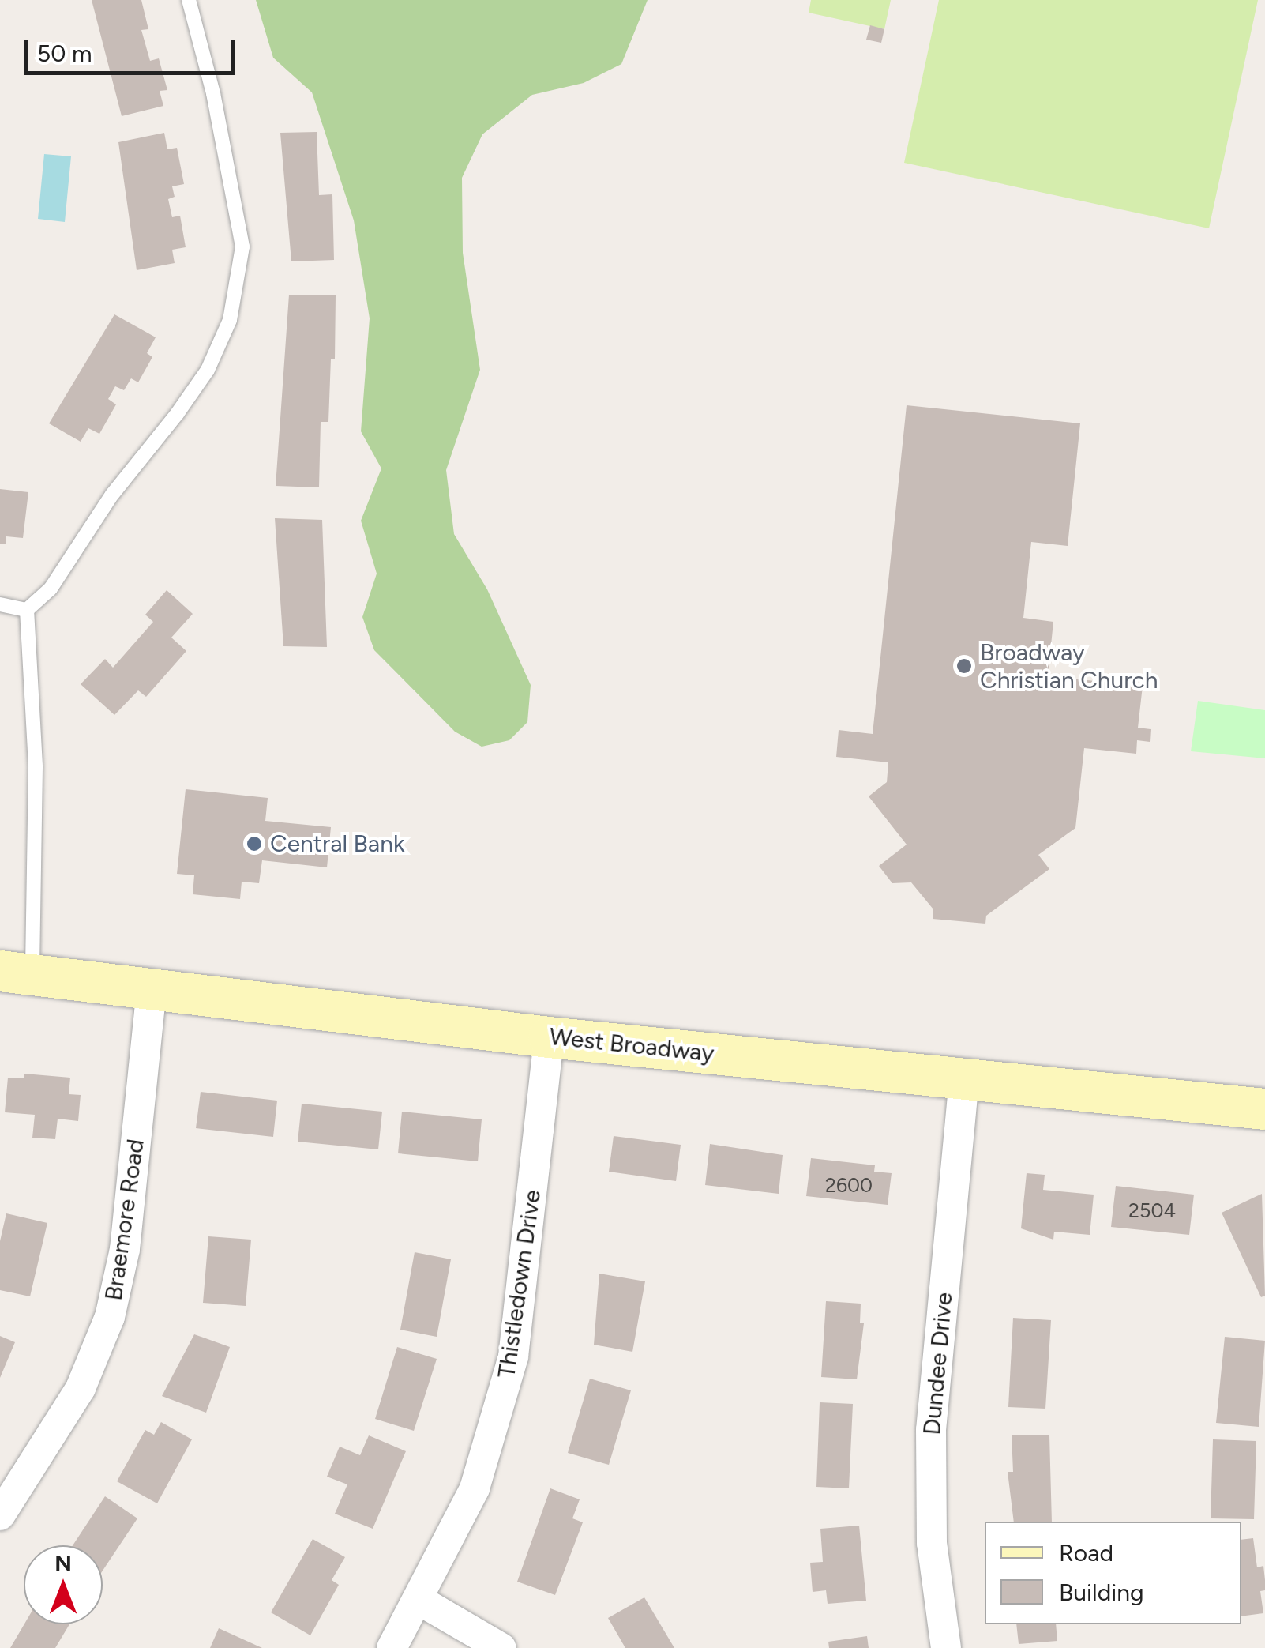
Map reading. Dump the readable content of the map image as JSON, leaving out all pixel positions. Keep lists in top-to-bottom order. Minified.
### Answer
{"streets":{"main road":["West Broadway"],"street":["Braemore Road","Thistledown Drive","Dundee Drive"]},"crossings":[["West Broadway","Braemore Road"],["West Broadway","Thistledown Drive"],["West Broadway","Dundee Drive"]],"places":["Broadway Christian Church","Central Bank"],"house_numbers":["2600","2504"],"legend":["Road","Building"],"scale_bar":"50 m","north":"top"}
